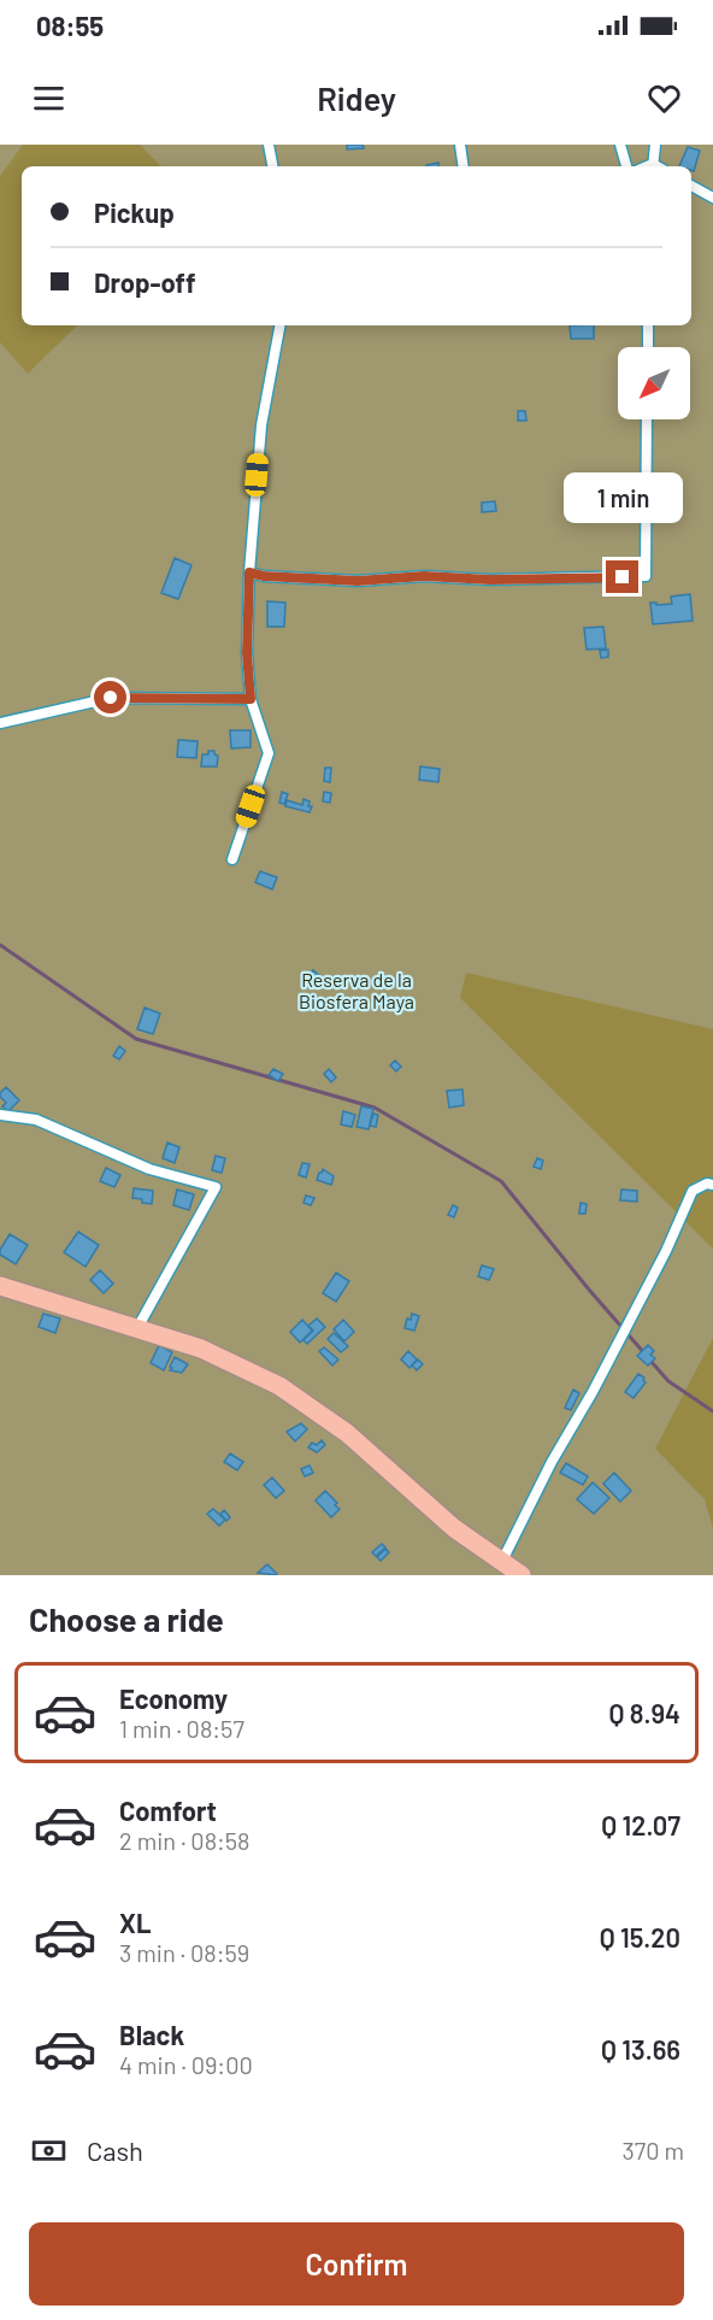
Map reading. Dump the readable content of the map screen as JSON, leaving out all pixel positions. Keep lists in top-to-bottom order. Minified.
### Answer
{"parks":["Reserva de la Biosfera Maya"],"north":"bottom left","page":{"status":"08:55","header":"Ridey","banner":["Pickup","Drop-off"],"bubble":"1 min","heading":"Choose a ride","list":[{"name":"Economy","note":"1 min · 08:57","value":"Q 8.94"},{"name":"Comfort","note":"2 min · 08:58","value":"Q 12.07"},{"name":"XL","note":"3 min · 08:59","value":"Q 15.20"},{"name":"Black","note":"4 min · 09:00","value":"Q 13.66"}],"pay":["Cash","370 m"],"buttons":"Confirm"}}
